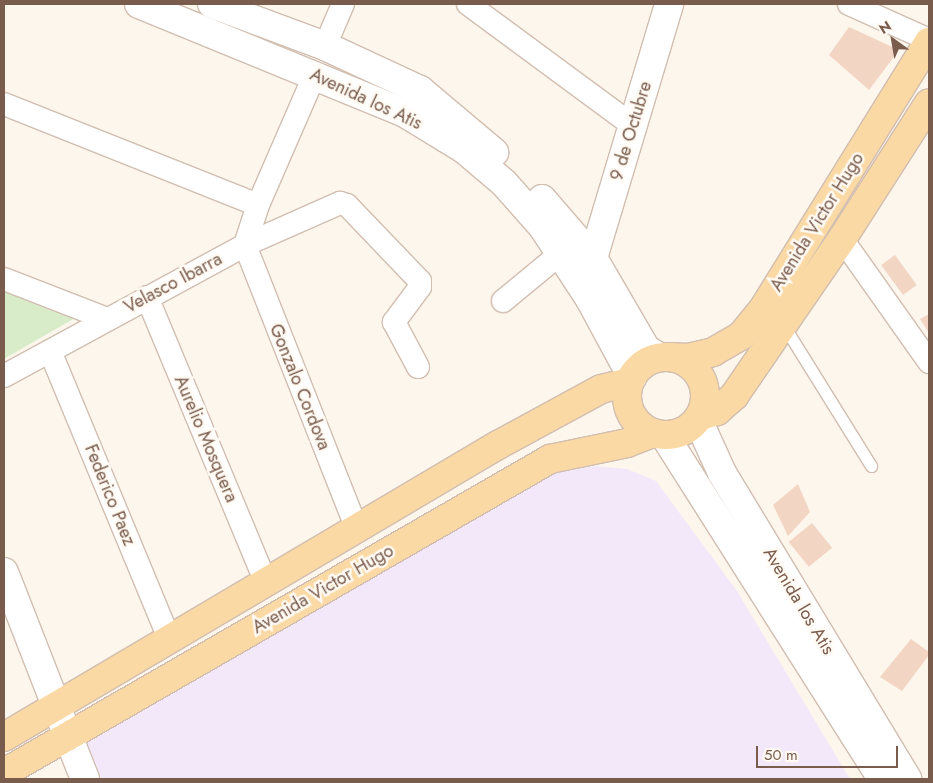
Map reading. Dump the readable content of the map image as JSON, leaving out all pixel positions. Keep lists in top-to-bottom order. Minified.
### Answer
{"streets":{"main road":["Avenida los Atis","9 de Octubre","Avenida Victor Hugo"],"street":["Velasco Ibarra","Gonzalo Cordova","Aurelio Mosquera","Federico Paez"]},"crossings":[["Avenida los Atis","9 de Octubre"],["Avenida los Atis","Avenida Victor Hugo"],["Avenida Victor Hugo","Gonzalo Cordova"],["Avenida Victor Hugo","Aurelio Mosquera"],["Avenida Victor Hugo","Federico Paez"],["Velasco Ibarra","Gonzalo Cordova"],["Velasco Ibarra","Aurelio Mosquera"],["Velasco Ibarra","Federico Paez"]],"scale_bar":"50 m","north":"top left"}
